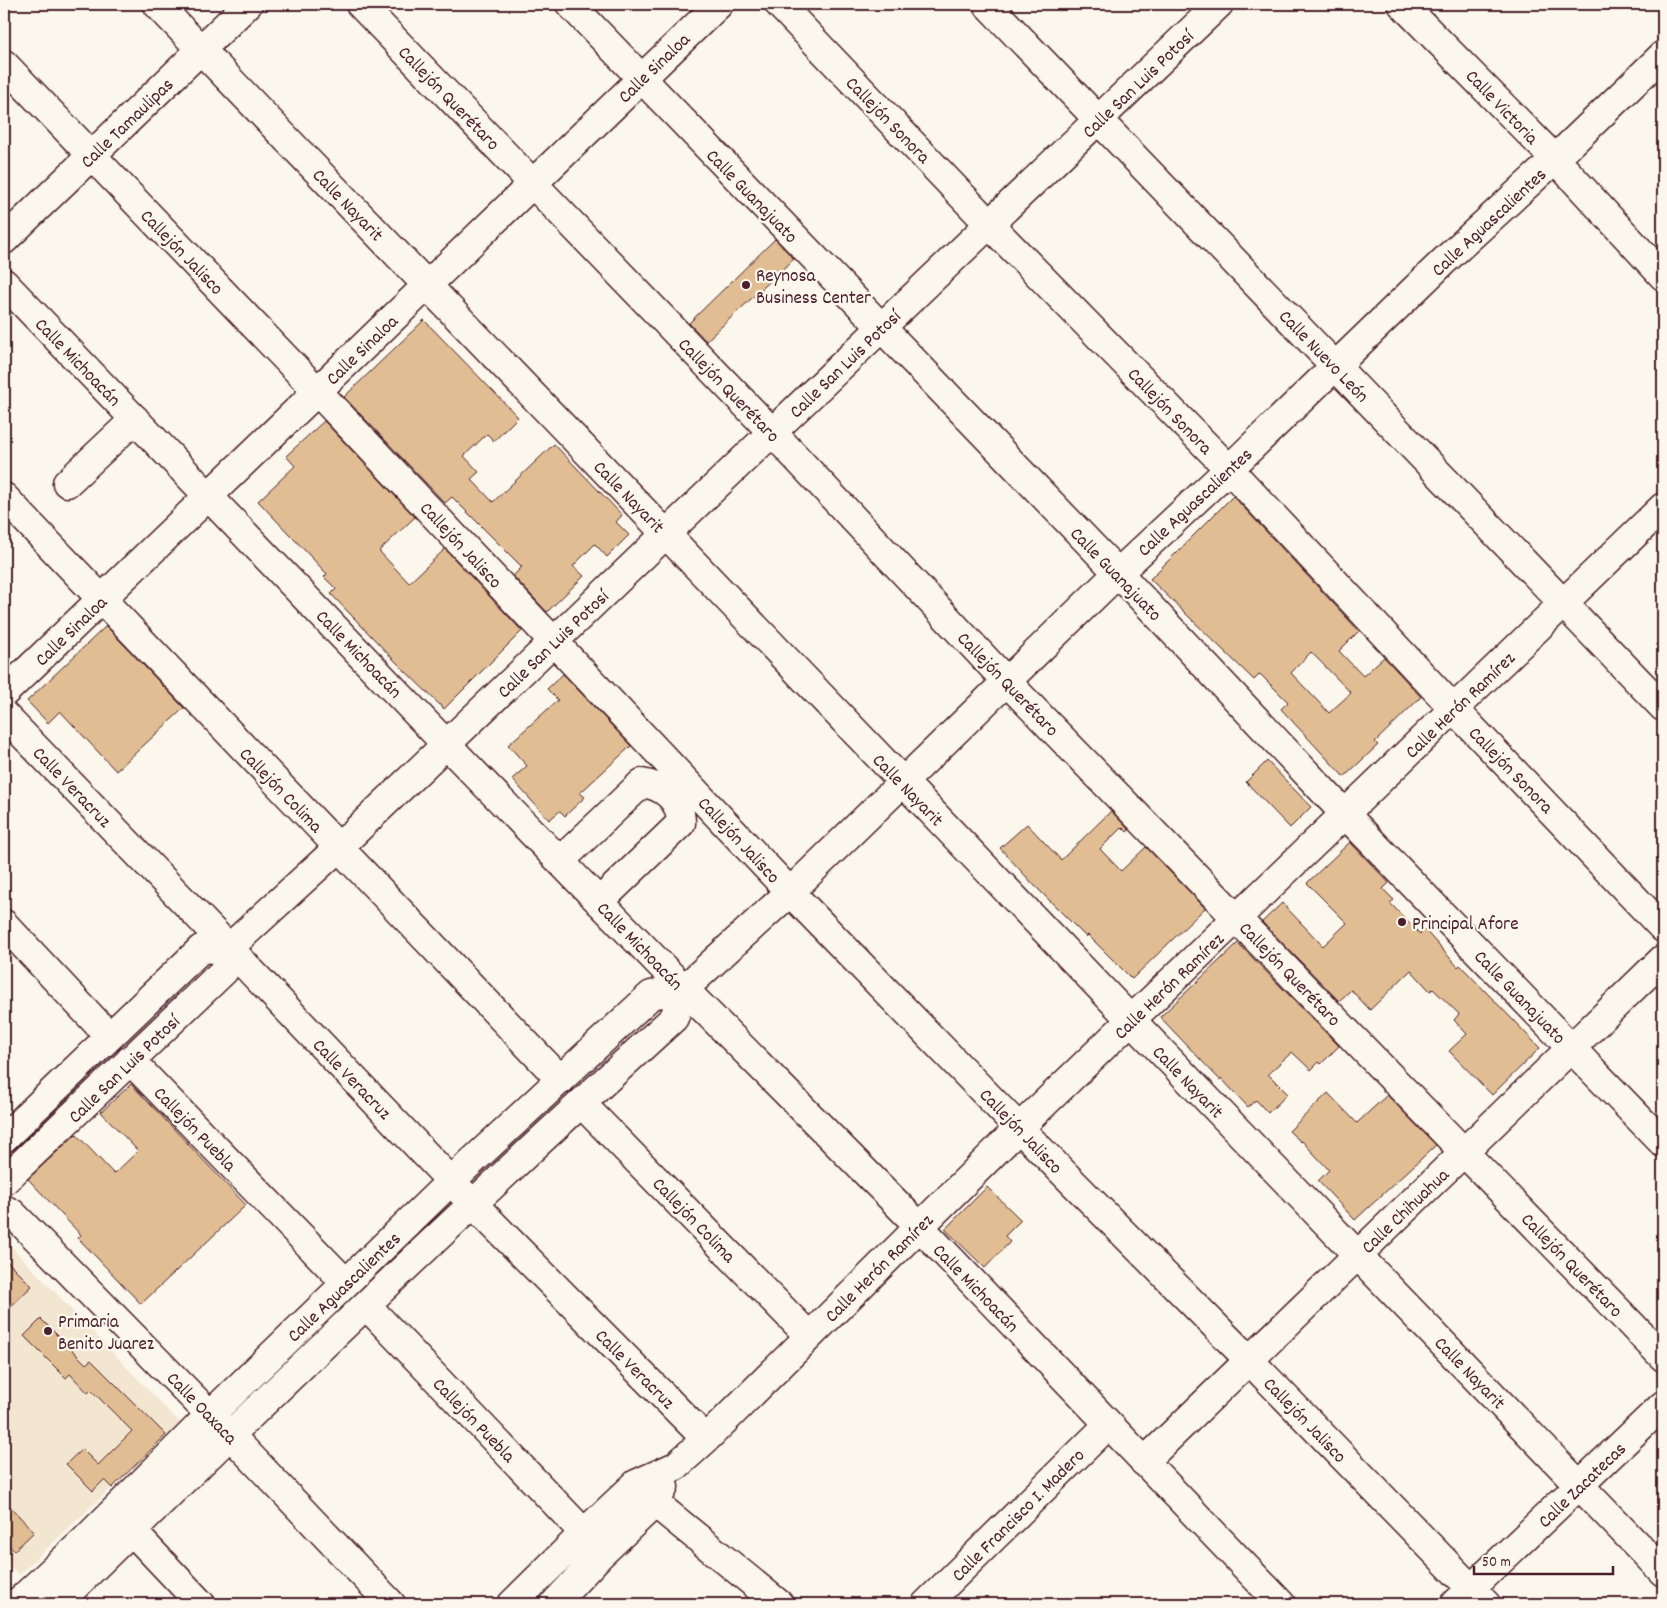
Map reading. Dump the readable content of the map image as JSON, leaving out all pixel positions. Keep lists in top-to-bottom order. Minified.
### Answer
{"streets":{"street":["Calle Sinaloa","Calle San Luis Potosí","Callejón Querétaro","Calle Victoria","Callejón Sonora","Calle Tamaulipas","Calle Guanajuato","Calle Nayarit","Calle Aguascalientes","Callejón Jalisco","Calle Nuevo León","Calle Michoacán","Calle Herón Ramírez","Calle Veracruz","Callejón Colima","Callejón Puebla","Calle Chihuahua","Calle Oaxaca","Calle Zacatecas","Calle Francisco I. Madero"]},"crossings":[["Calle Sinaloa","Callejón Querétaro"],["Calle Sinaloa","Calle Guanajuato"],["Calle Sinaloa","Calle Nayarit"],["Calle Sinaloa","Callejón Jalisco"],["Calle Sinaloa","Calle Michoacán"],["Calle Sinaloa","Callejón Colima"],["Calle San Luis Potosí","Callejón Querétaro"],["Calle San Luis Potosí","Callejón Sonora"],["Calle San Luis Potosí","Calle Guanajuato"],["Calle San Luis Potosí","Calle Nayarit"],["Calle San Luis Potosí","Callejón Jalisco"],["Calle San Luis Potosí","Calle Nuevo León"],["Calle San Luis Potosí","Calle Michoacán"],["Calle San Luis Potosí","Calle Veracruz"],["Calle San Luis Potosí","Callejón Colima"],["Calle San Luis Potosí","Callejón Puebla"],["Calle San Luis Potosí","Calle Oaxaca"],["Callejón Querétaro","Calle Aguascalientes"],["Callejón Querétaro","Calle Herón Ramírez"],["Callejón Querétaro","Calle Chihuahua"],["Calle Victoria","Calle Aguascalientes"],["Callejón Sonora","Calle Aguascalientes"],["Callejón Sonora","Calle Herón Ramírez"],["Calle Tamaulipas","Calle Nayarit"],["Calle Tamaulipas","Callejón Jalisco"],["Calle Guanajuato","Calle Aguascalientes"],["Calle Guanajuato","Calle Herón Ramírez"],["Calle Guanajuato","Calle Chihuahua"],["Calle Nayarit","Calle Aguascalientes"],["Calle Nayarit","Calle Herón Ramírez"],["Calle Nayarit","Calle Chihuahua"],["Calle Nayarit","Calle Zacatecas"],["Calle Aguascalientes","Callejón Jalisco"],["Calle Aguascalientes","Calle Nuevo León"],["Calle Aguascalientes","Calle Michoacán"],["Calle Aguascalientes","Calle Veracruz"],["Calle Aguascalientes","Callejón Colima"],["Calle Aguascalientes","Callejón Puebla"],["Calle Aguascalientes","Calle Oaxaca"],["Callejón Jalisco","Calle Herón Ramírez"],["Callejón Jalisco","Calle Chihuahua"],["Callejón Jalisco","Calle Zacatecas"],["Calle Nuevo León","Calle Herón Ramírez"],["Calle Michoacán","Calle Herón Ramírez"],["Calle Michoacán","Calle Chihuahua"],["Calle Michoacán","Calle Francisco I. Madero"],["Calle Herón Ramírez","Calle Veracruz"],["Calle Herón Ramírez","Callejón Colima"],["Calle Herón Ramírez","Callejón Puebla"]],"places":["Reynosa Business Center","Principal Afore","Primaria Benito Juarez"],"scale_bar":"50 m"}
